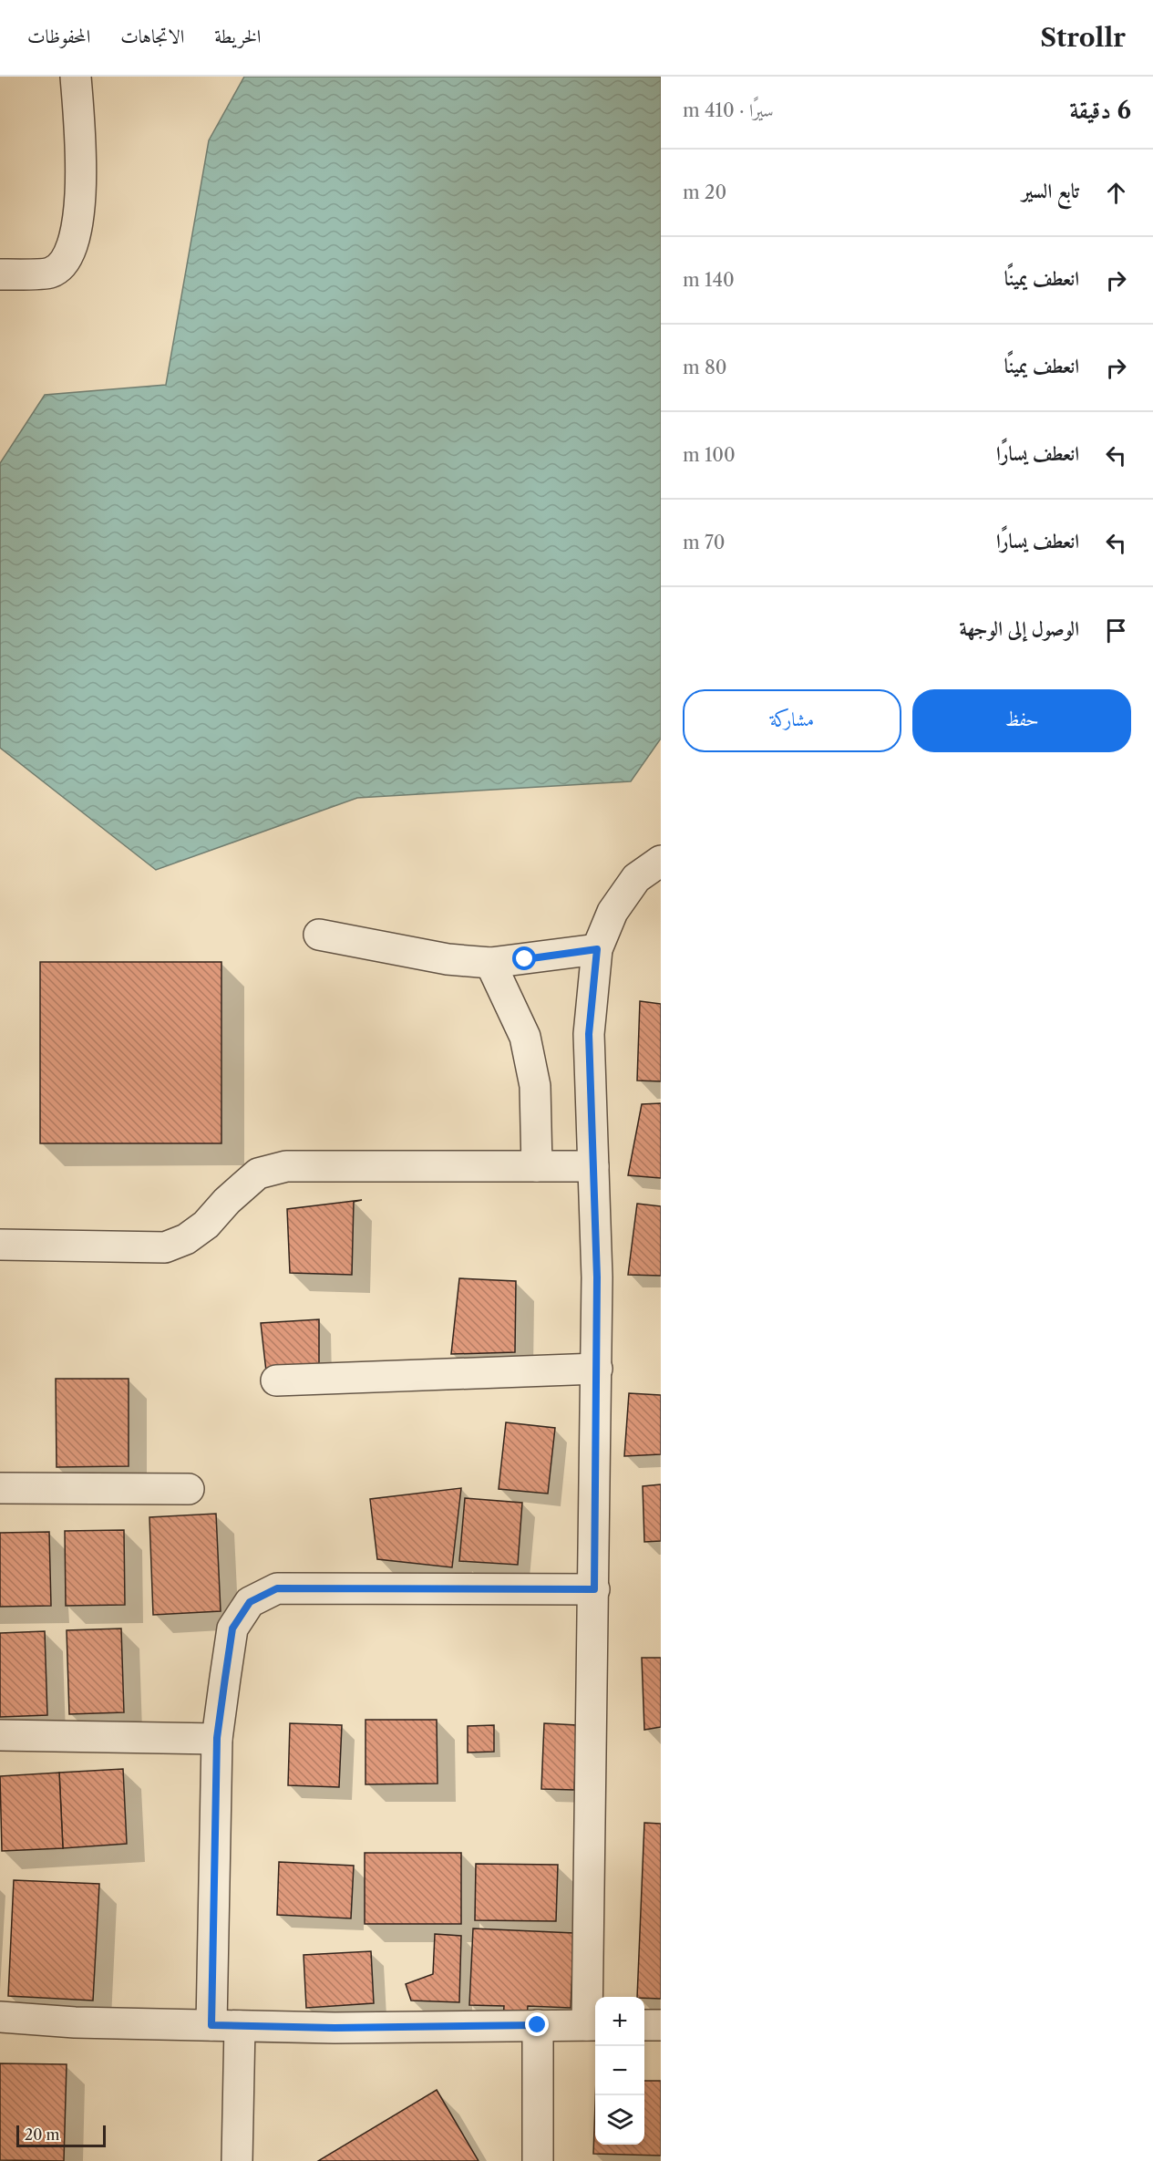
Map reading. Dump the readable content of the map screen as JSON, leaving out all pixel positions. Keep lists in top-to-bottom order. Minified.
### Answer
{"scale_bar":"20 m","page":{"header":"Strollr","nav":["الخريطة","الاتجاهات","المحفوظات"],"heading":["6 دقيقة","سيرًا · 410 m"],"list":[["تابع السير","20 m"],["انعطف يمينًا","140 m"],["انعطف يمينًا","80 m"],["انعطف يسارًا","100 m"],["انعطف يسارًا","70 m"],"الوصول إلى الوجهة"],"buttons":["حفظ","مشاركة"],"map_buttons":["+","−"],"scale":"20 m"}}
